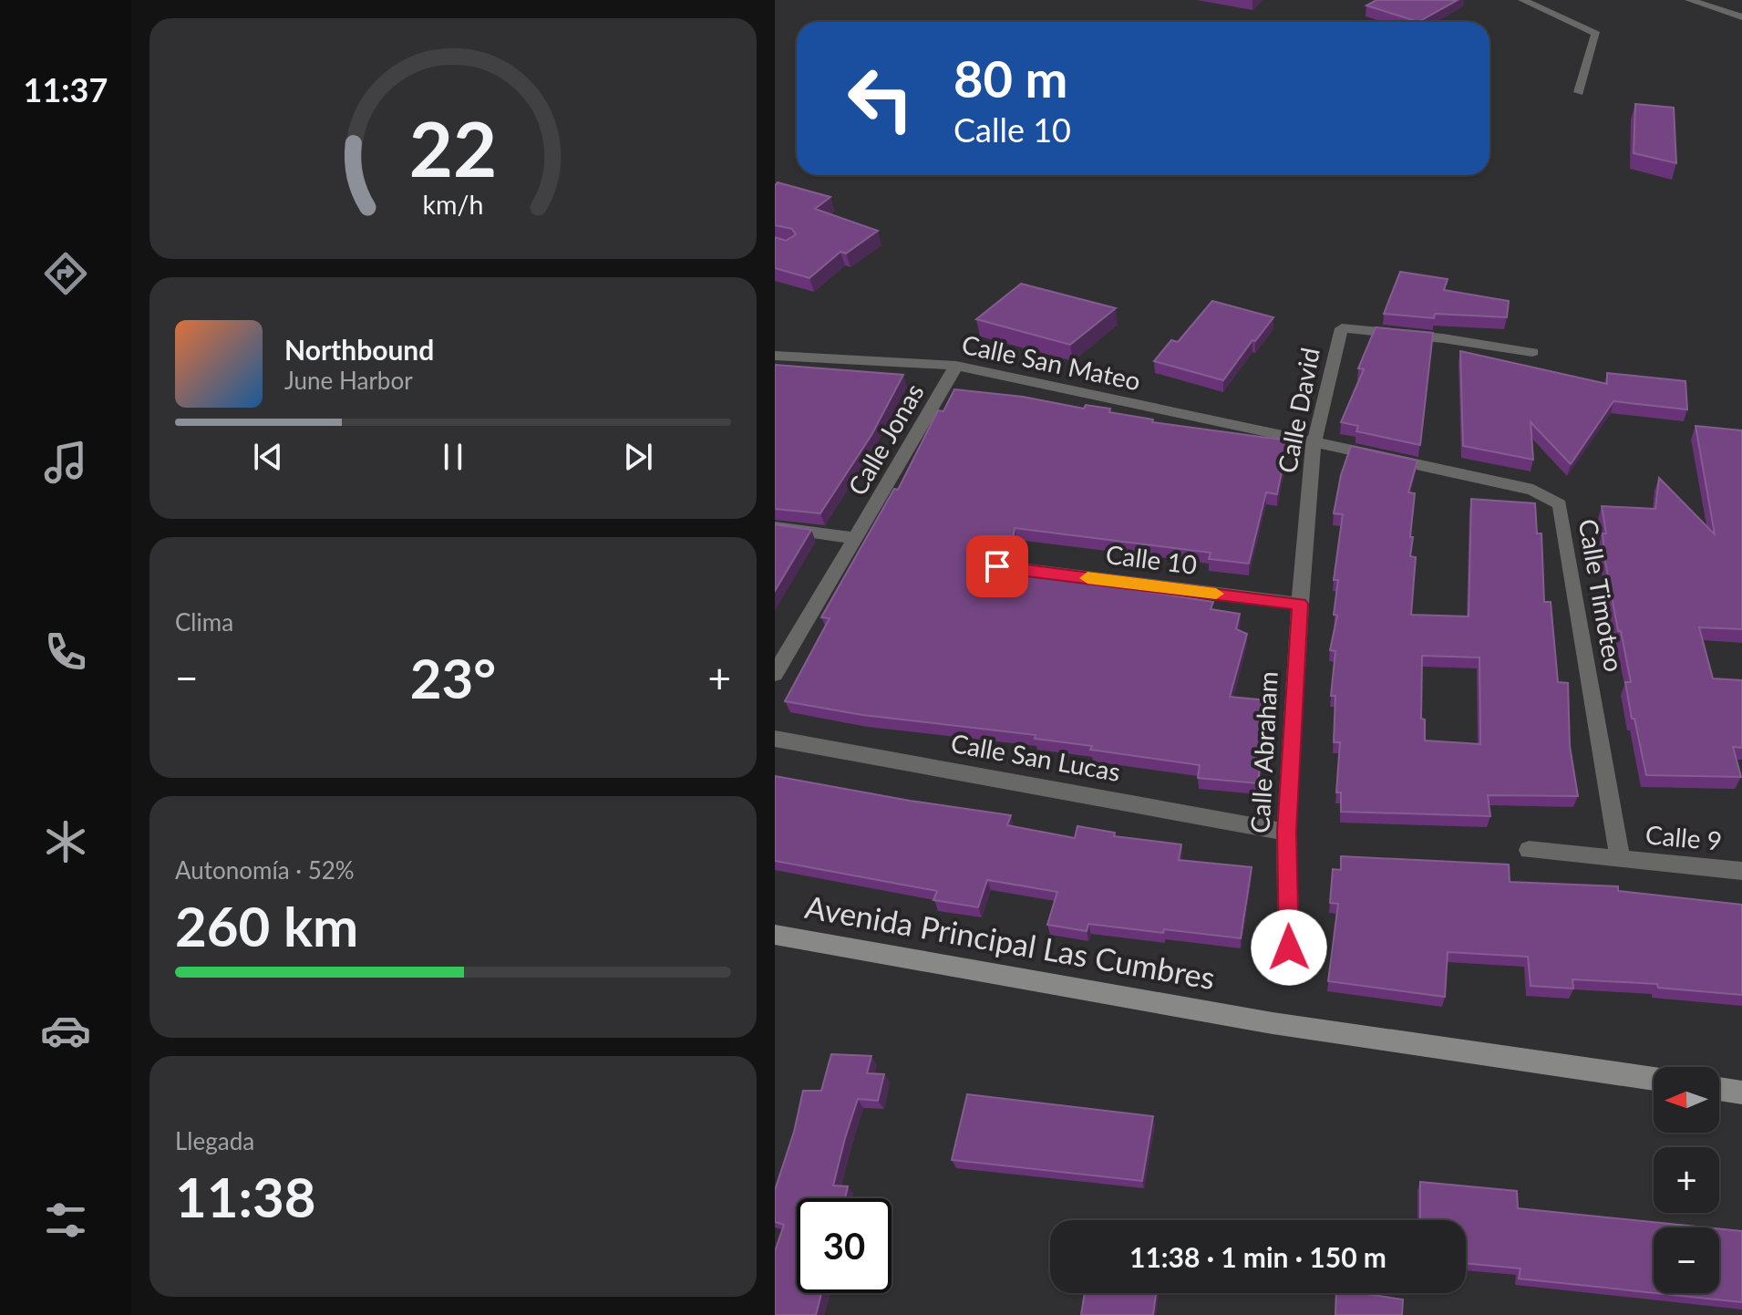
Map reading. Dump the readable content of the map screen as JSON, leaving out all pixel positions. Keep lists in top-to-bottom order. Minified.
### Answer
{"streets":{"street":["Calle San Mateo","Calle David","Calle Jonas","Calle 10","Calle Timoteo","Calle Abraham","Calle San Lucas","Calle 9","Avenida Principal Las Cumbres"]},"crossings":[["Calle San Mateo","Calle David"],["Calle San Mateo","Calle Jonas"],["Calle San Mateo","Calle Timoteo"],["Calle David","Calle 10"],["Calle David","Calle Timoteo"],["Calle David","Calle Abraham"],["Calle 10","Calle Abraham"],["Calle Timoteo","Calle 9"],["Calle Abraham","Calle San Lucas"]],"north":"left","page":{"tabs":"11:37","turn":["80 m","Calle 10"],"song":["Northbound","June Harbor"],"tile":["Clima",["Autonomía · 52%","260 km"],["Llegada","11:38"]],"heat":["−","23°","+"],"map_buttons":["+","−"],"limit":"30","trip":"11:38 · 1 min · 150 m","gauge":["22","km/h"]}}
